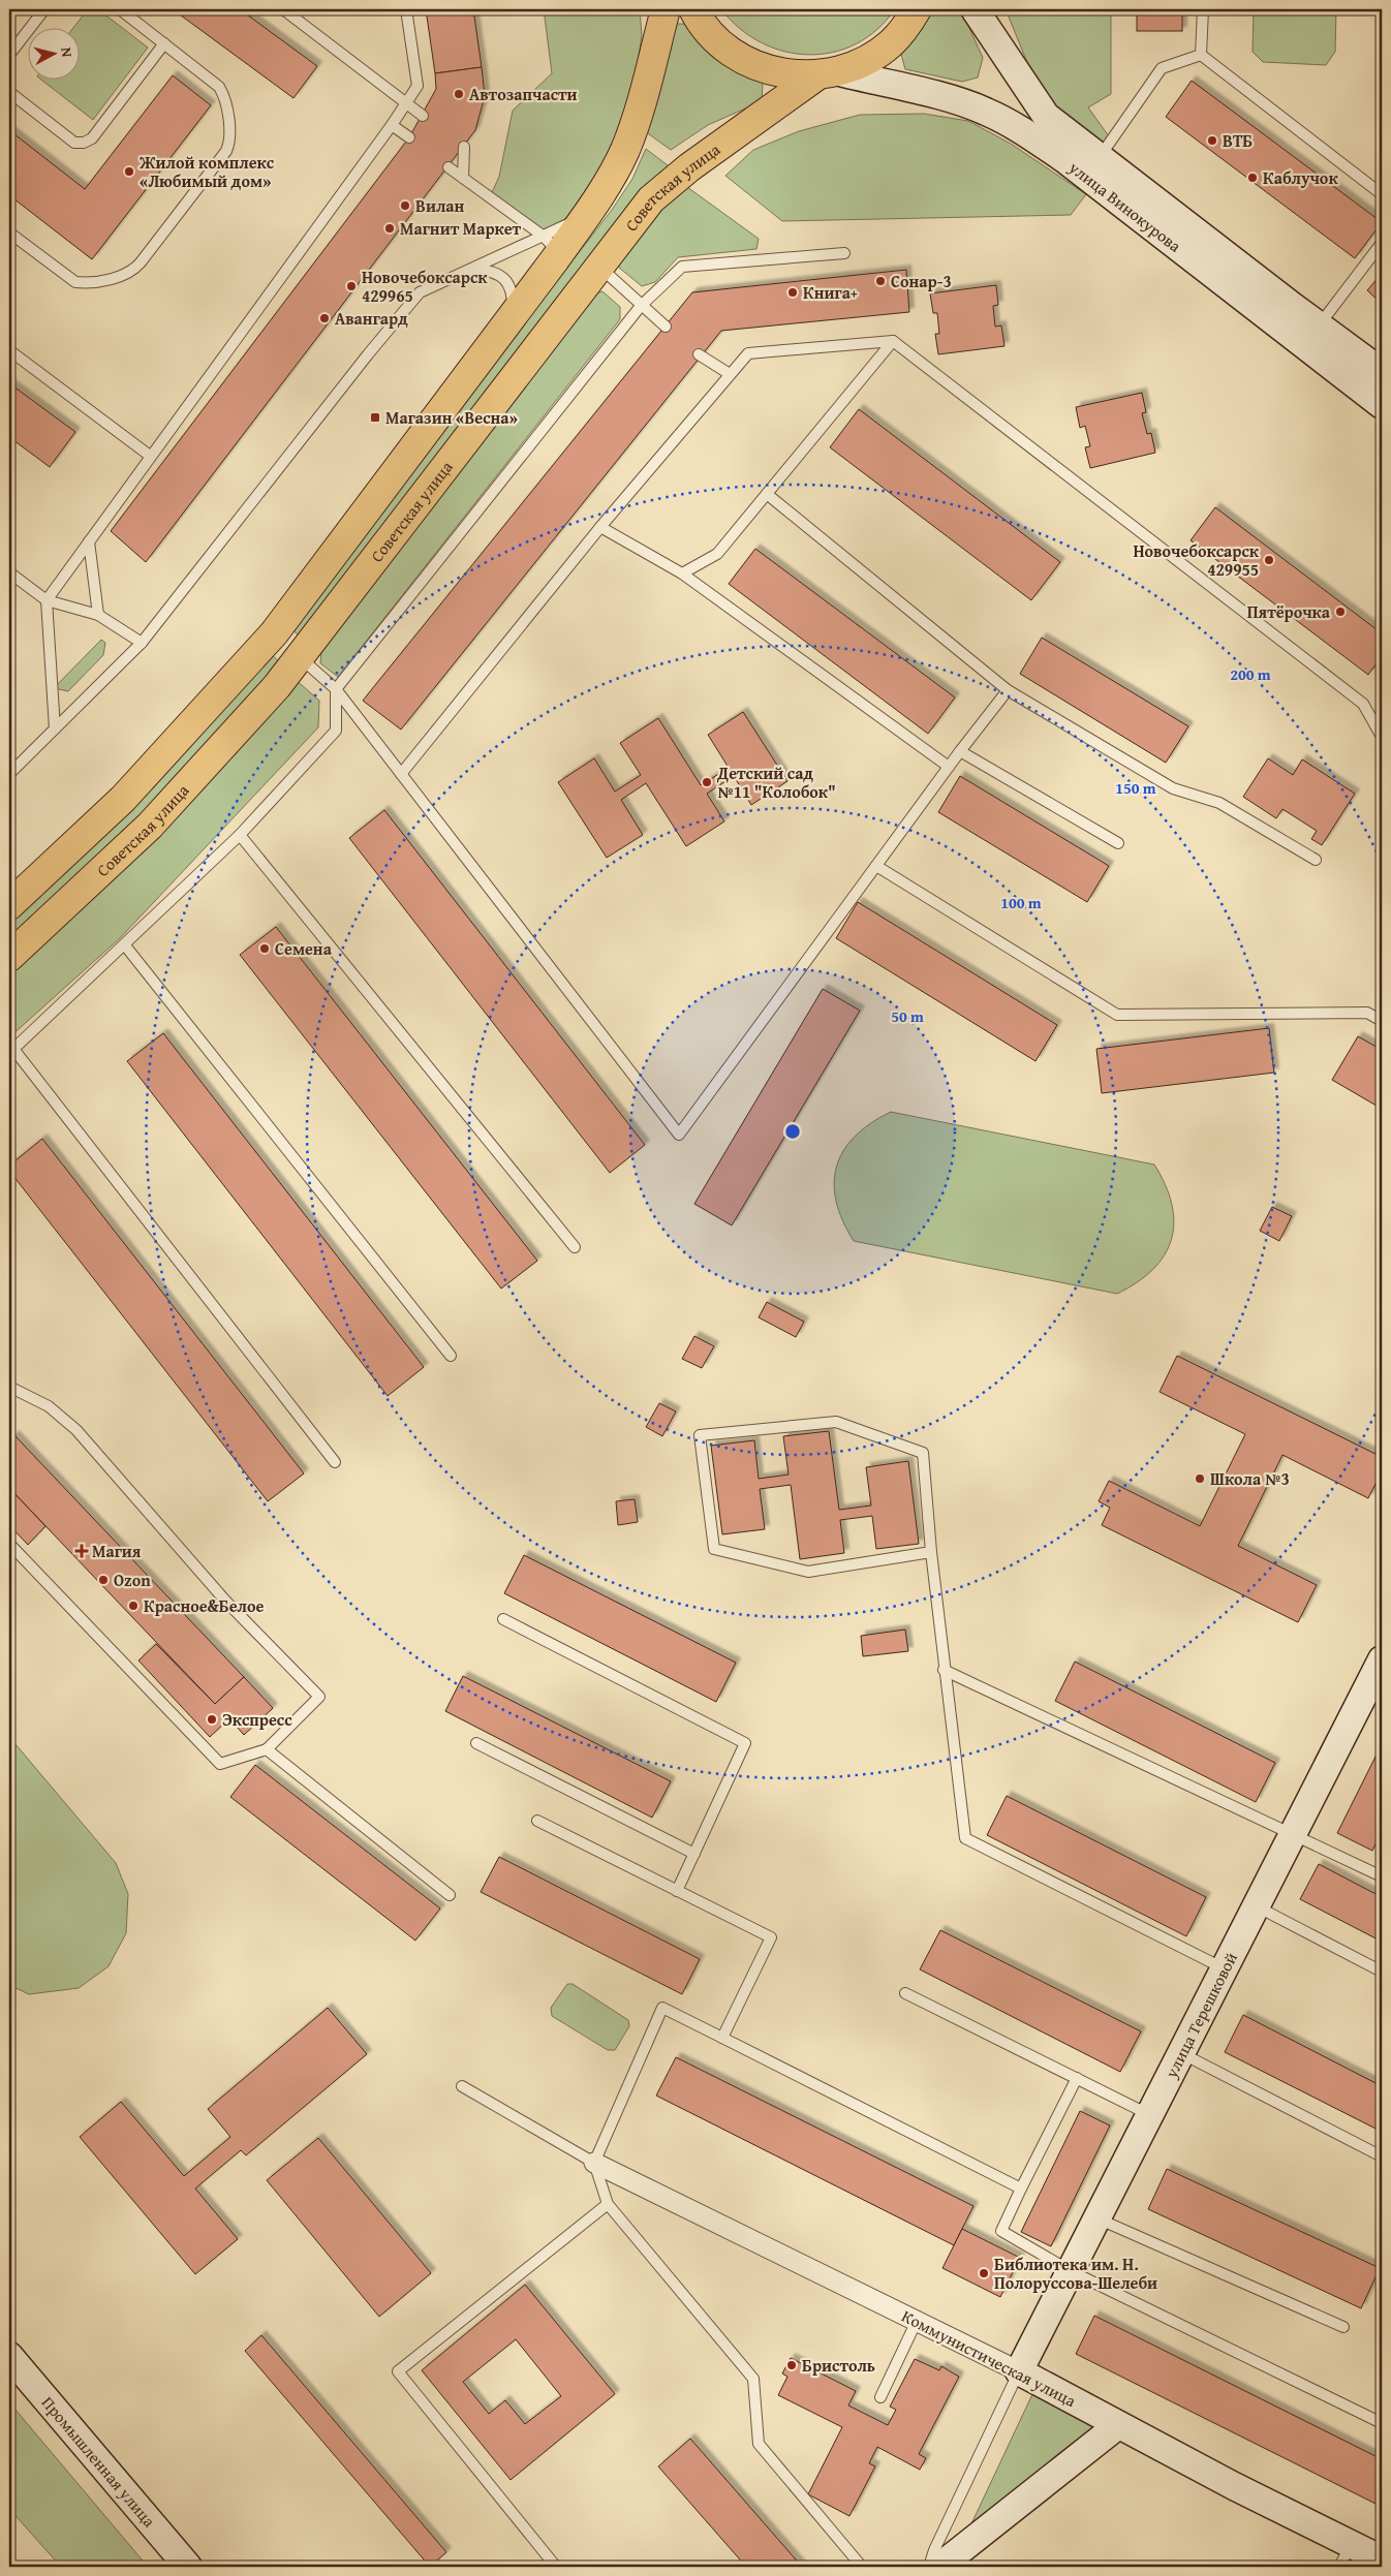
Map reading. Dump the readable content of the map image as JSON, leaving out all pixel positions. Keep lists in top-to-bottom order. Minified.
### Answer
{"streets":{"main road":["Советская улица"],"street":["улица Винокурова","улица Терешковой","Коммунистическая улица","Промышленная улица"]},"crossings":[["Советская улица","улица Винокурова"],["улица Терешковой","Коммунистическая улица"]],"places":{"other":["Автозапчасти","ВТБ","Жилой комплекс «Любимый дом»","Каблучок","Вилан","Магнит Маркет","Сонар-3","Новочебоксарск 429965","Книга+","Авангард","Новочебоксарск 429955","Пятёрочка","Детский сад №11 \"Колобок\"","Семена","Школа №3","Ozon","Красное&Белое","Экспресс","Библиотека им. Н. Полоруссова-Шелеби","Бристоль"],"transit":["Магазин «Весна»"],"health":["Магия"]},"north":"right","rings":["200 m","150 m","100 m","50 m"]}
